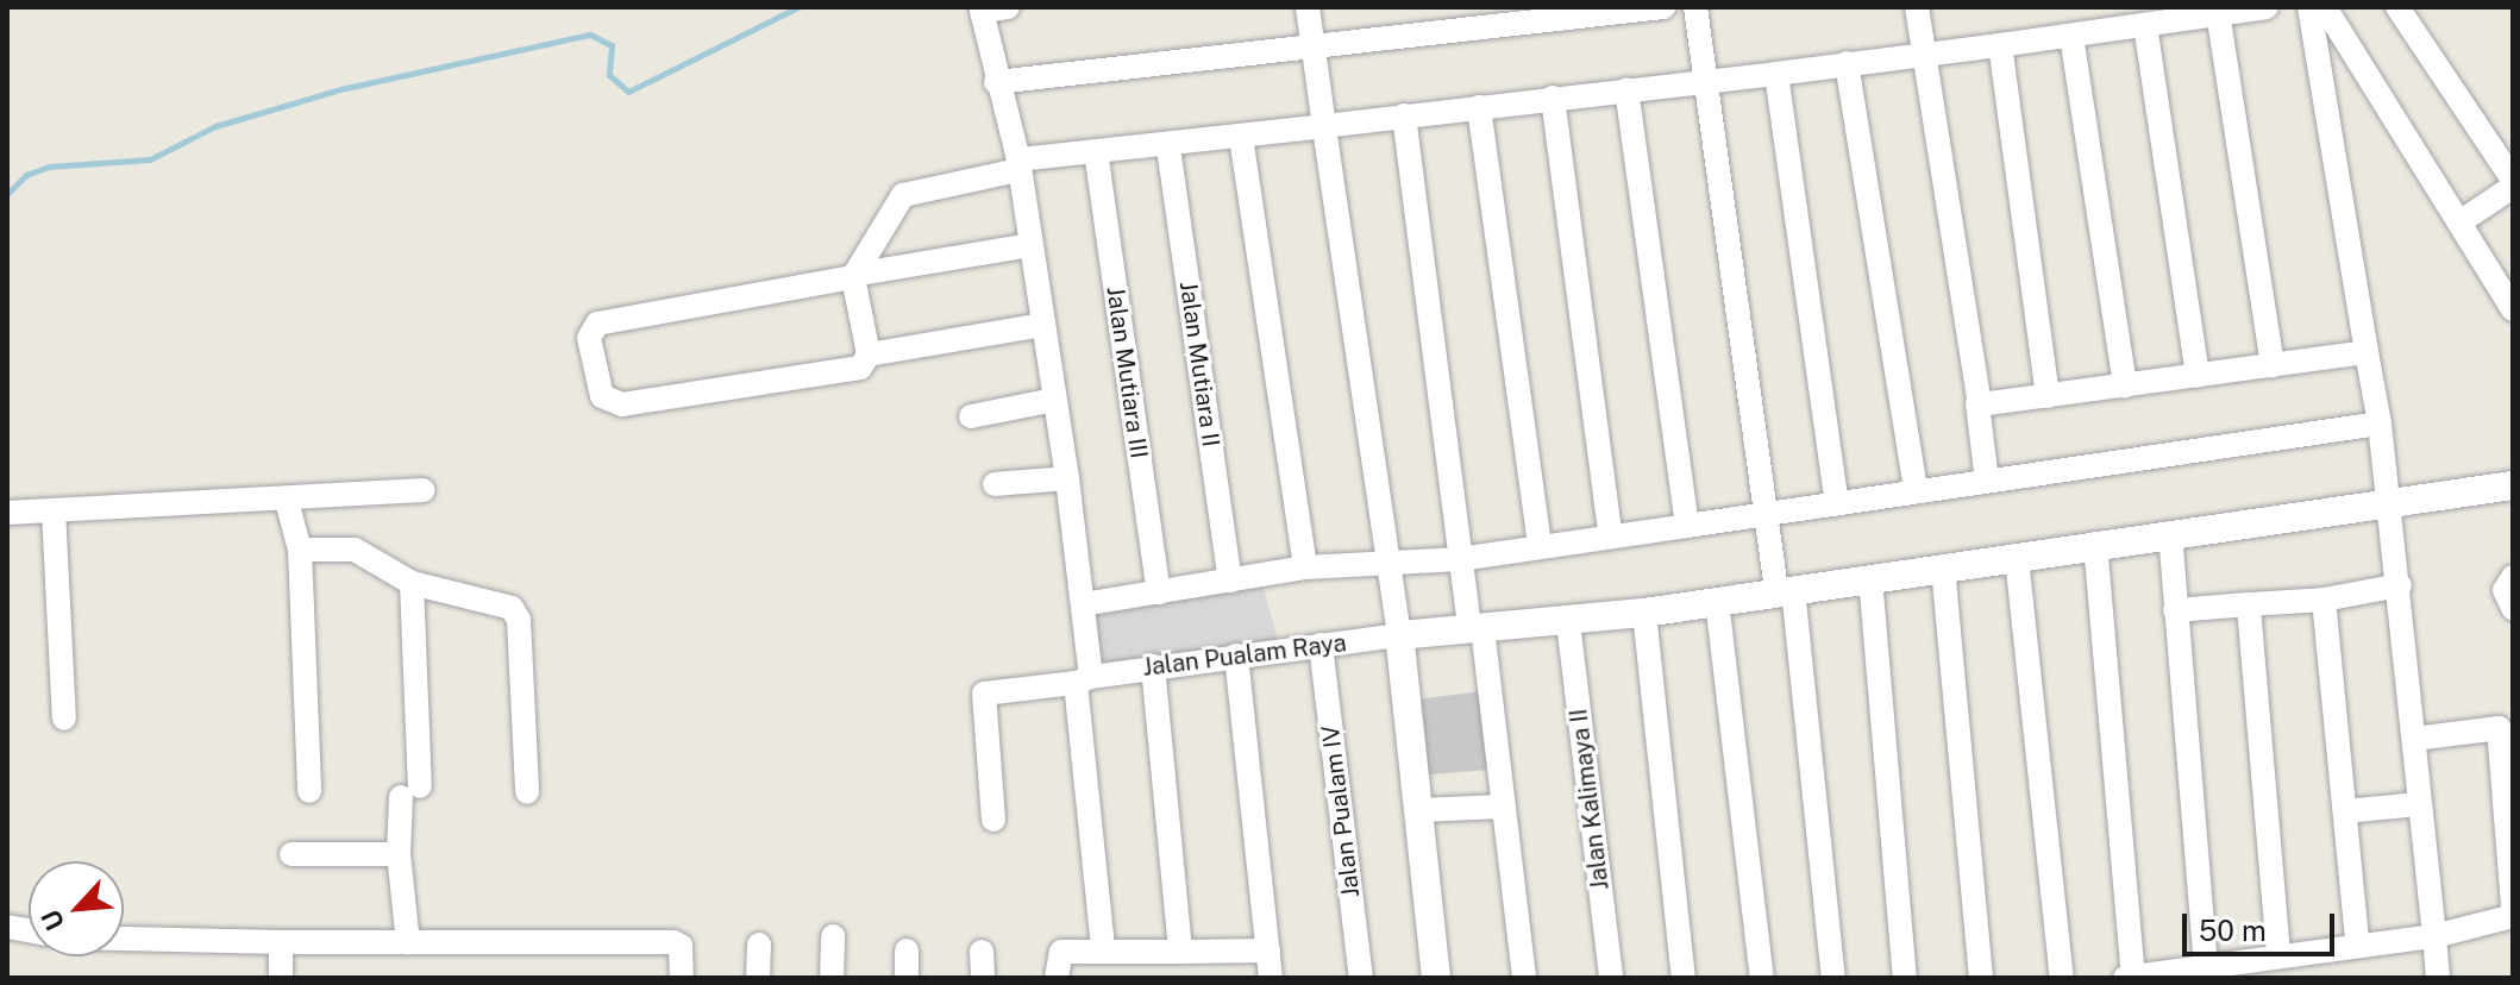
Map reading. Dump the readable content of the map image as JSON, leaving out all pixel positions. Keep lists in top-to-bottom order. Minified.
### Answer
{"streets":{"street":["Jalan Mutiara II","Jalan Mutiara III","Jalan Pualam Raya","Jalan Kalimaya II","Jalan Pualam IV"]},"crossings":[["Jalan Pualam Raya","Jalan Pualam IV"]],"scale_bar":"50 m","north":"bottom left"}
